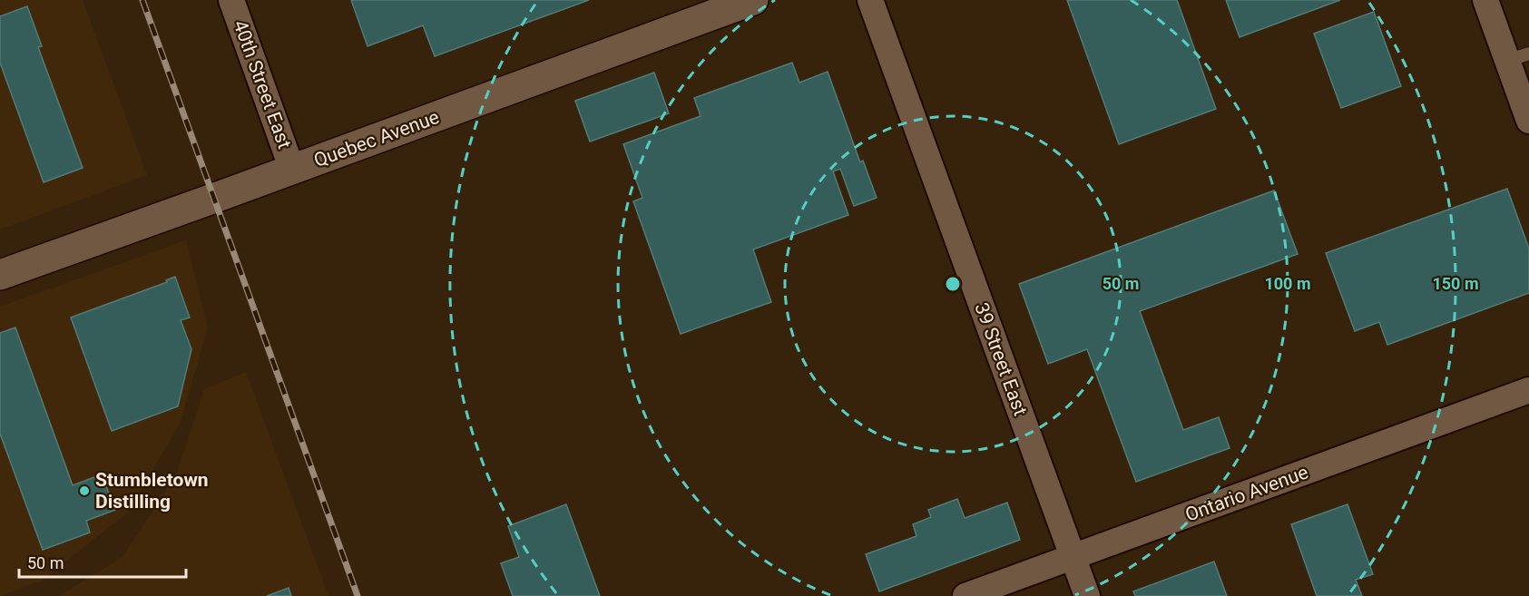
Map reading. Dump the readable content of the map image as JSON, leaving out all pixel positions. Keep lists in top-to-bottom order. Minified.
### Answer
{"streets":{"street":["40th Street East","Quebec Avenue","39 Street East","Ontario Avenue"]},"crossings":[["40th Street East","Quebec Avenue"],["39 Street East","Ontario Avenue"]],"places":["Stumbletown Distilling"],"scale_bar":"50 m","rings":["50 m","100 m","150 m"]}
